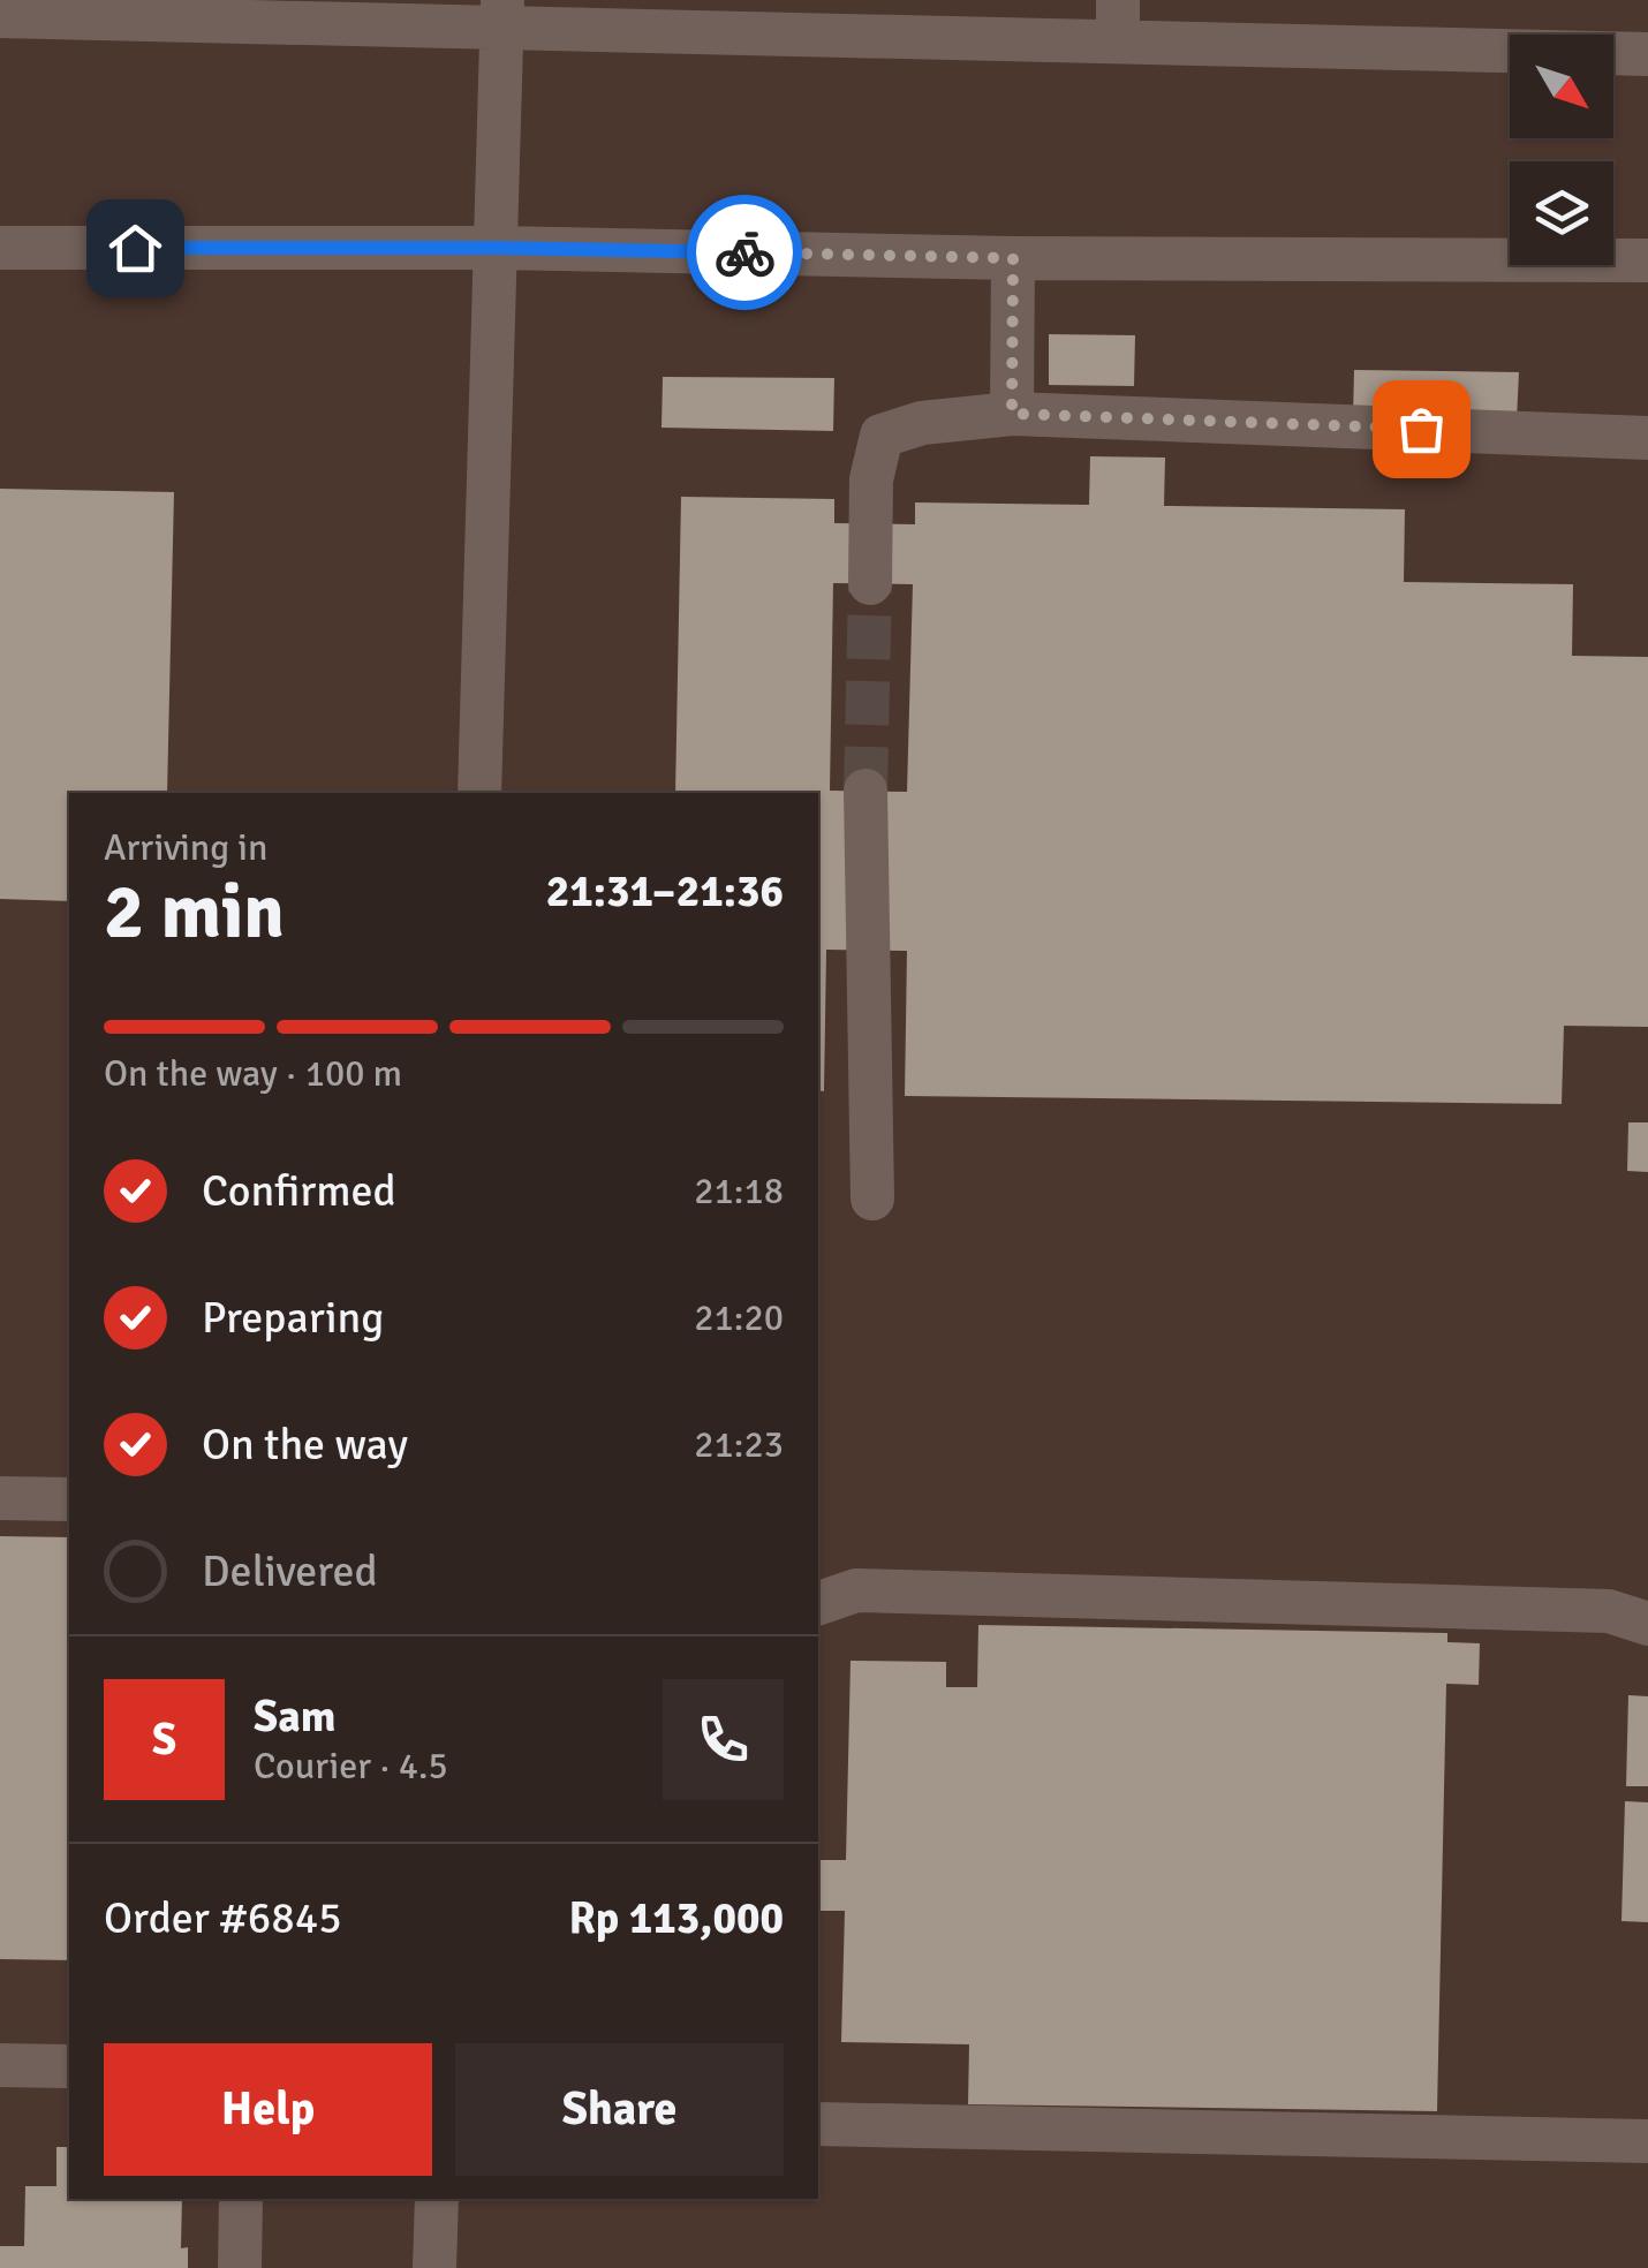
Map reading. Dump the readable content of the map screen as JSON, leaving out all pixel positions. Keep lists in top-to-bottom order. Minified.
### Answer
{"north":"bottom right","page":{"heading":["2 min","Arriving in","21:31–21:36"],"panel":["Sam","Courier · 4.5","Order #6845","Rp 113,000"],"bar":"On the way · 100 m","list":[["Confirmed","21:18"],["Preparing","21:20"],["On the way","21:23"],"Delivered"],"round":"S","buttons":["Help","Share"]}}
